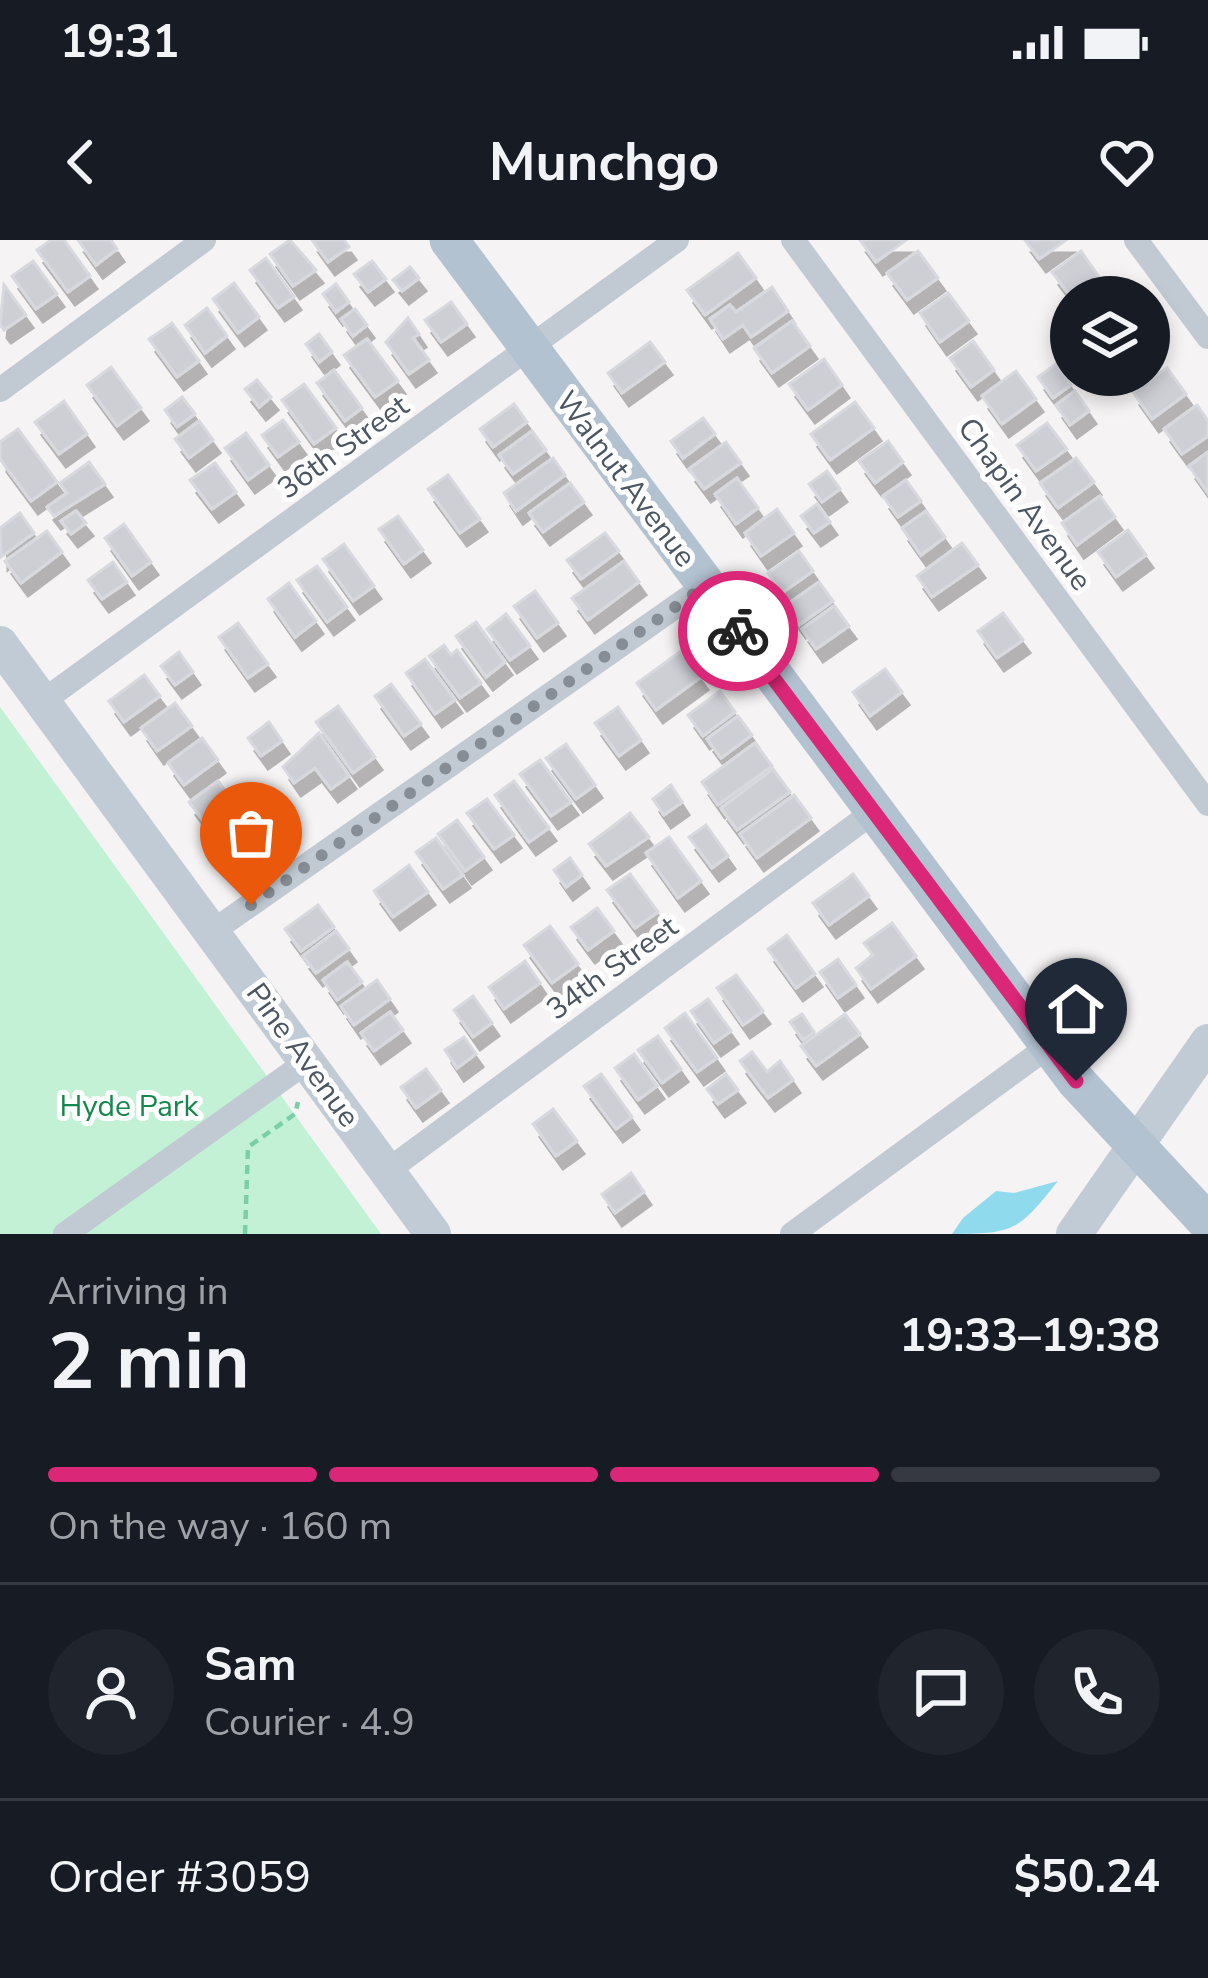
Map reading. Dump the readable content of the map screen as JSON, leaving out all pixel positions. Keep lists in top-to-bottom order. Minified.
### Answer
{"streets":{"main road":["Walnut Avenue","Pine Avenue"],"street":["36th Street","Chapin Avenue","34th Street"]},"crossings":[["36th Street","Walnut Avenue"],["36th Street","Pine Avenue"],["Walnut Avenue","34th Street"],["34th Street","Pine Avenue"]],"parks":["Hyde Park"],"page":{"status":"19:31","header":"Munchgo","heading":["2 min","Arriving in","19:33–19:38"],"panel":["Sam","Courier · 4.9","Order #3059","$50.24"],"bar":"On the way · 160 m"}}
